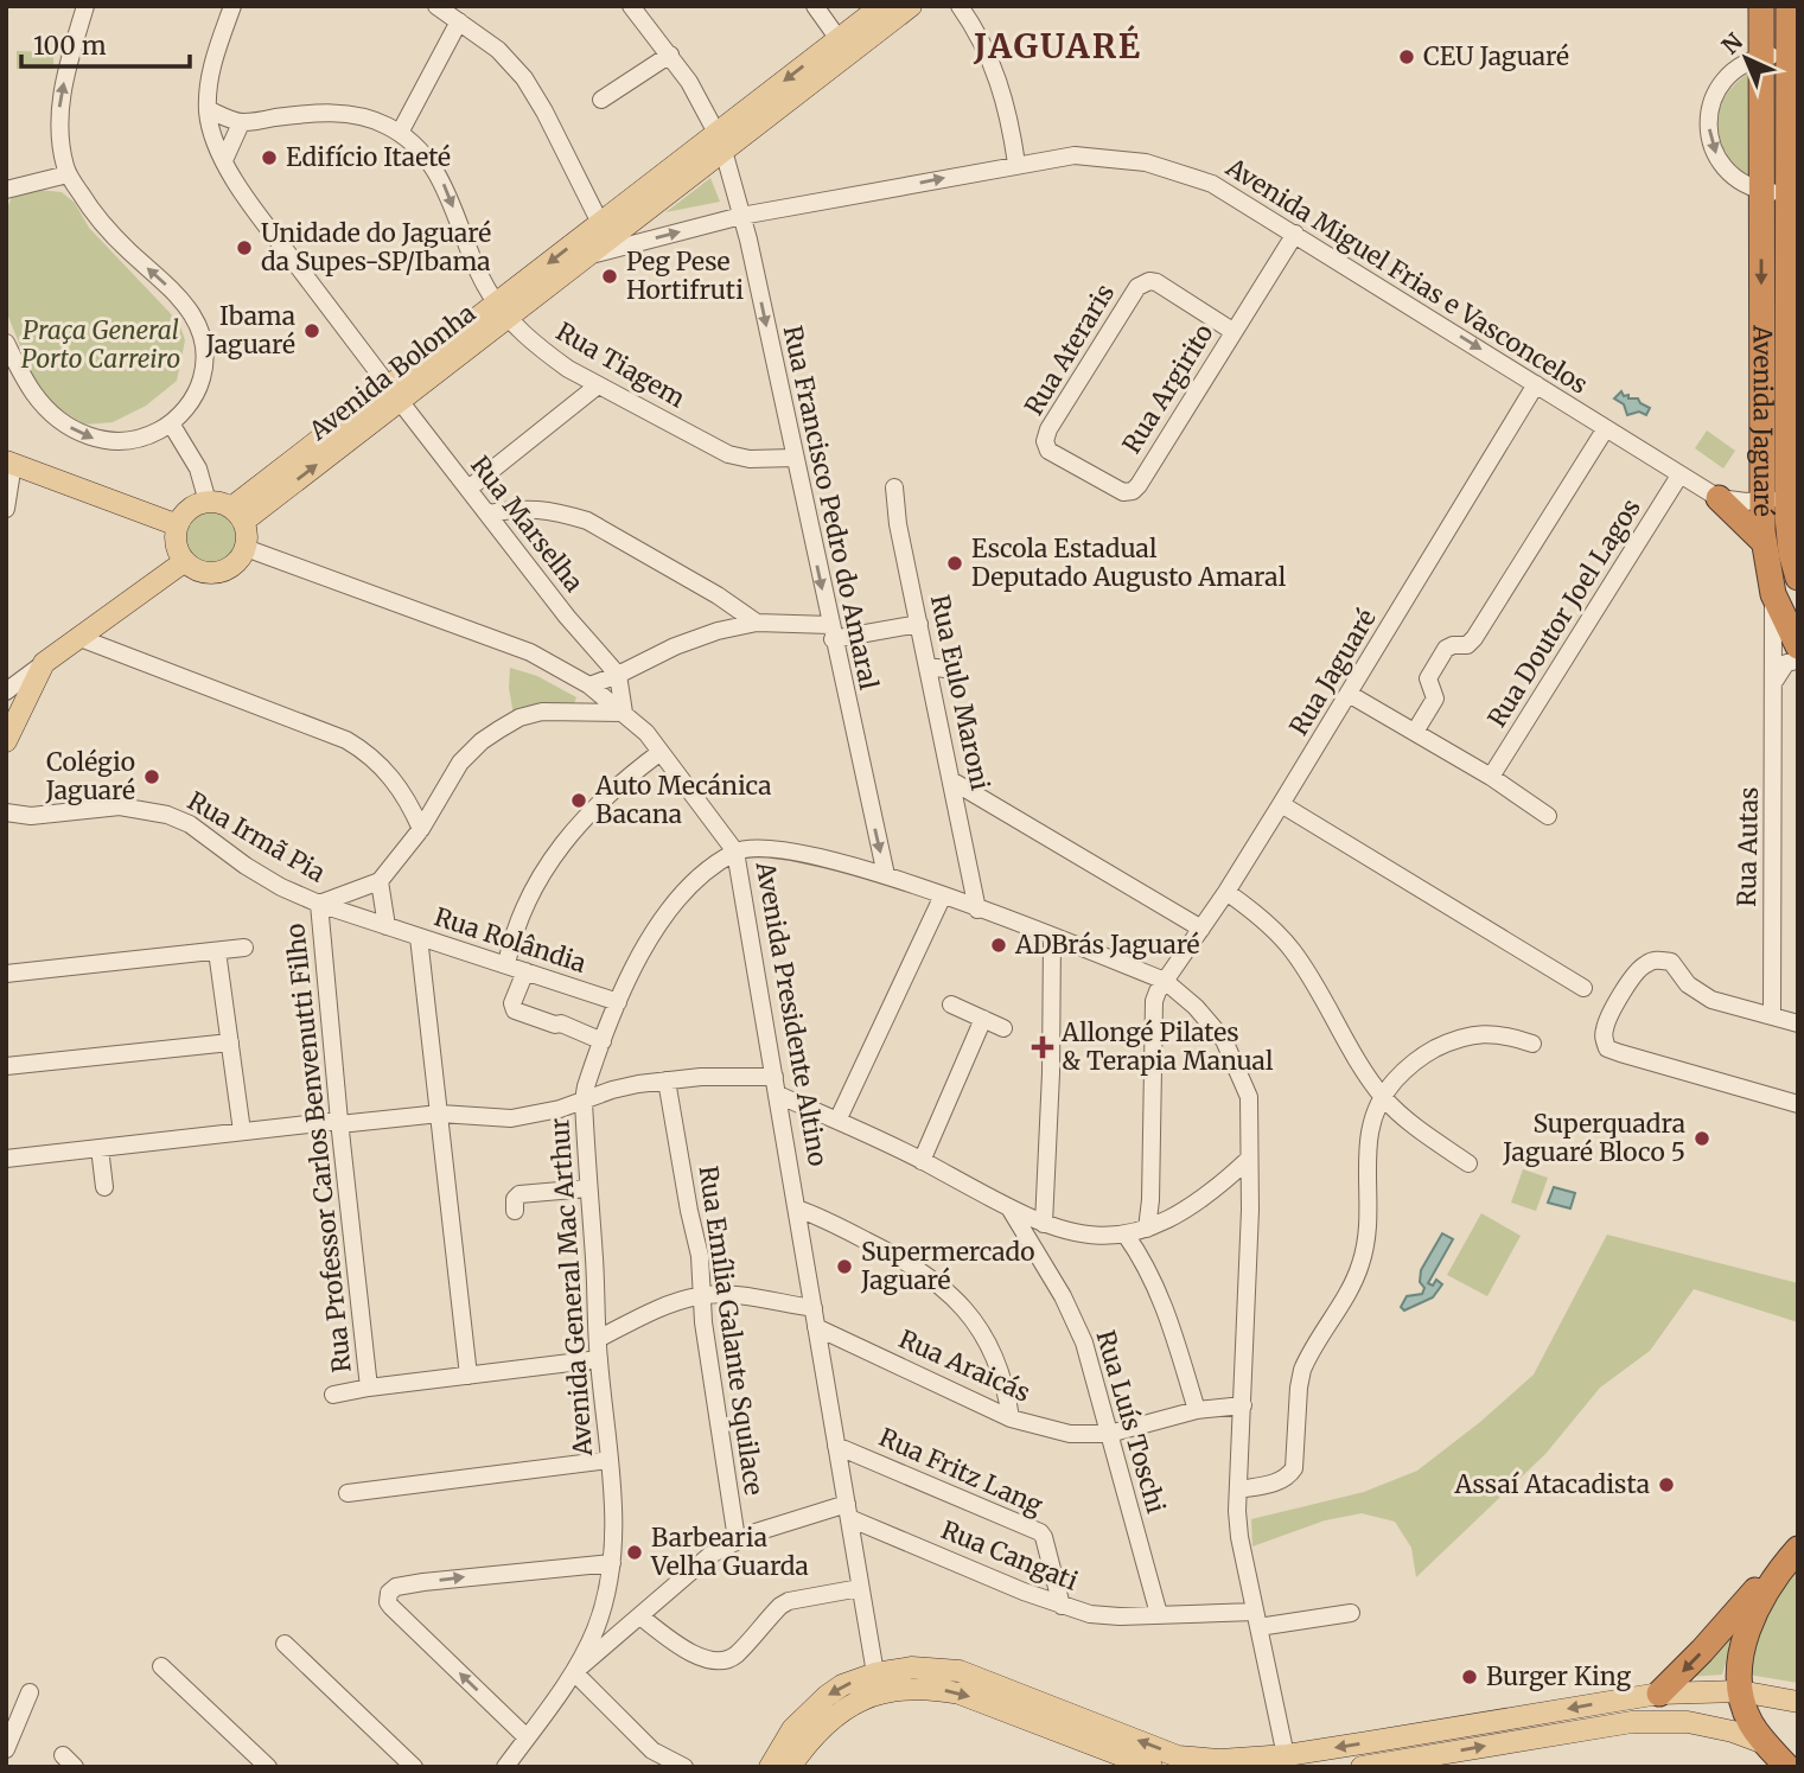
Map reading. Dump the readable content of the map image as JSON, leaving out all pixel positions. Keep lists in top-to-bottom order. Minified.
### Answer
{"streets":{"highway":["Avenida Jaguaré"],"main road":["Avenida Bolonha"],"street":["Avenida Miguel Frias e Vasconcelos","Rua Ateraris","Rua Tiagem","Rua Argirito","Rua Francisco Pedro do Amaral","Rua Marselha","Rua Doutor Joel Lagos","Rua Jaguaré","Rua Eulo Maroni","Rua Irmã Pia","Rua Autas","Rua Rolândia","Avenida Presidente Altino","Rua Professor Carlos Benvenutti Filho","Avenida General Mac Arthur","Rua Emília Galante Squilace","Rua Araicás","Rua Luís Toschi","Rua Fritz Lang","Rua Cangati"]},"crossings":[["Avenida Miguel Frias e Vasconcelos","Avenida Bolonha"],["Avenida Miguel Frias e Vasconcelos","Rua Argirito"],["Avenida Miguel Frias e Vasconcelos","Avenida Jaguaré"],["Avenida Miguel Frias e Vasconcelos","Rua Francisco Pedro do Amaral"],["Avenida Miguel Frias e Vasconcelos","Rua Doutor Joel Lagos"],["Avenida Miguel Frias e Vasconcelos","Rua Jaguaré"],["Rua Ateraris","Rua Argirito"],["Rua Tiagem","Avenida Bolonha"],["Rua Tiagem","Rua Francisco Pedro do Amaral"],["Avenida Bolonha","Rua Francisco Pedro do Amaral"],["Avenida Bolonha","Rua Marselha"],["Avenida Bolonha","Avenida Presidente Altino"],["Avenida Jaguaré","Rua Autas"],["Rua Irmã Pia","Rua Rolândia"],["Rua Irmã Pia","Rua Professor Carlos Benvenutti Filho"],["Rua Rolândia","Rua Professor Carlos Benvenutti Filho"],["Rua Rolândia","Avenida General Mac Arthur"],["Avenida Presidente Altino","Avenida General Mac Arthur"],["Avenida Presidente Altino","Rua Araicás"],["Avenida Presidente Altino","Rua Fritz Lang"],["Avenida Presidente Altino","Rua Cangati"],["Rua Araicás","Rua Luís Toschi"],["Rua Luís Toschi","Rua Cangati"],["Rua Fritz Lang","Rua Cangati"]],"one_way":["Avenida Miguel Frias e Vasconcelos","Rua Francisco Pedro do Amaral"],"districts":["JAGUARÉ"],"parks":["Praça General Porto Carreiro"],"places":{"other":["CEU Jaguaré","Edifício Itaeté","Unidade do Jaguaré da Supes-SP/Ibama","Peg Pese Hortifruti","Ibama Jaguaré","Escola Estadual Deputado Augusto Amaral","Colégio Jaguaré","Auto Mecánica Bacana","ADBrás Jaguaré","Superquadra Jaguaré Bloco 5","Supermercado Jaguaré","Assaí Atacadista","Barbearia Velha Guarda","Burger King"],"health":["Allongé Pilates & Terapia Manual"]},"scale_bar":"100 m","north":"top left"}
